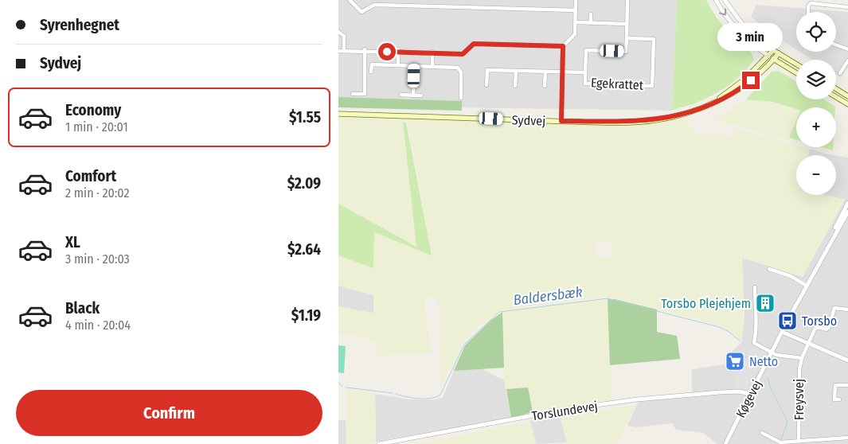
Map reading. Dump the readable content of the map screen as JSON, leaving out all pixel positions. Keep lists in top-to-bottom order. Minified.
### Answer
{"streets":{"main road":["Sydvej"],"street":["Egekrattet","Køgevej","Freysvej","Torslundevej"]},"crossings":[["Køgevej","Torslundevej"]],"water":["Baldersbæk"],"places":{"building":["Torsbo Plejehjem"],"bus stop":["Torsbo"],"supermarket":["Netto"]},"page":{"banner":["Syrenhegnet","Sydvej"],"map_buttons":["+","−"],"bubble":"3 min","list":[{"name":"Economy","note":"1 min · 20:01","value":"$1.55"},{"name":"Comfort","note":"2 min · 20:02","value":"$2.09"},{"name":"XL","note":"3 min · 20:03","value":"$2.64"},{"name":"Black","note":"4 min · 20:04","value":"$1.19"}],"buttons":"Confirm"}}
